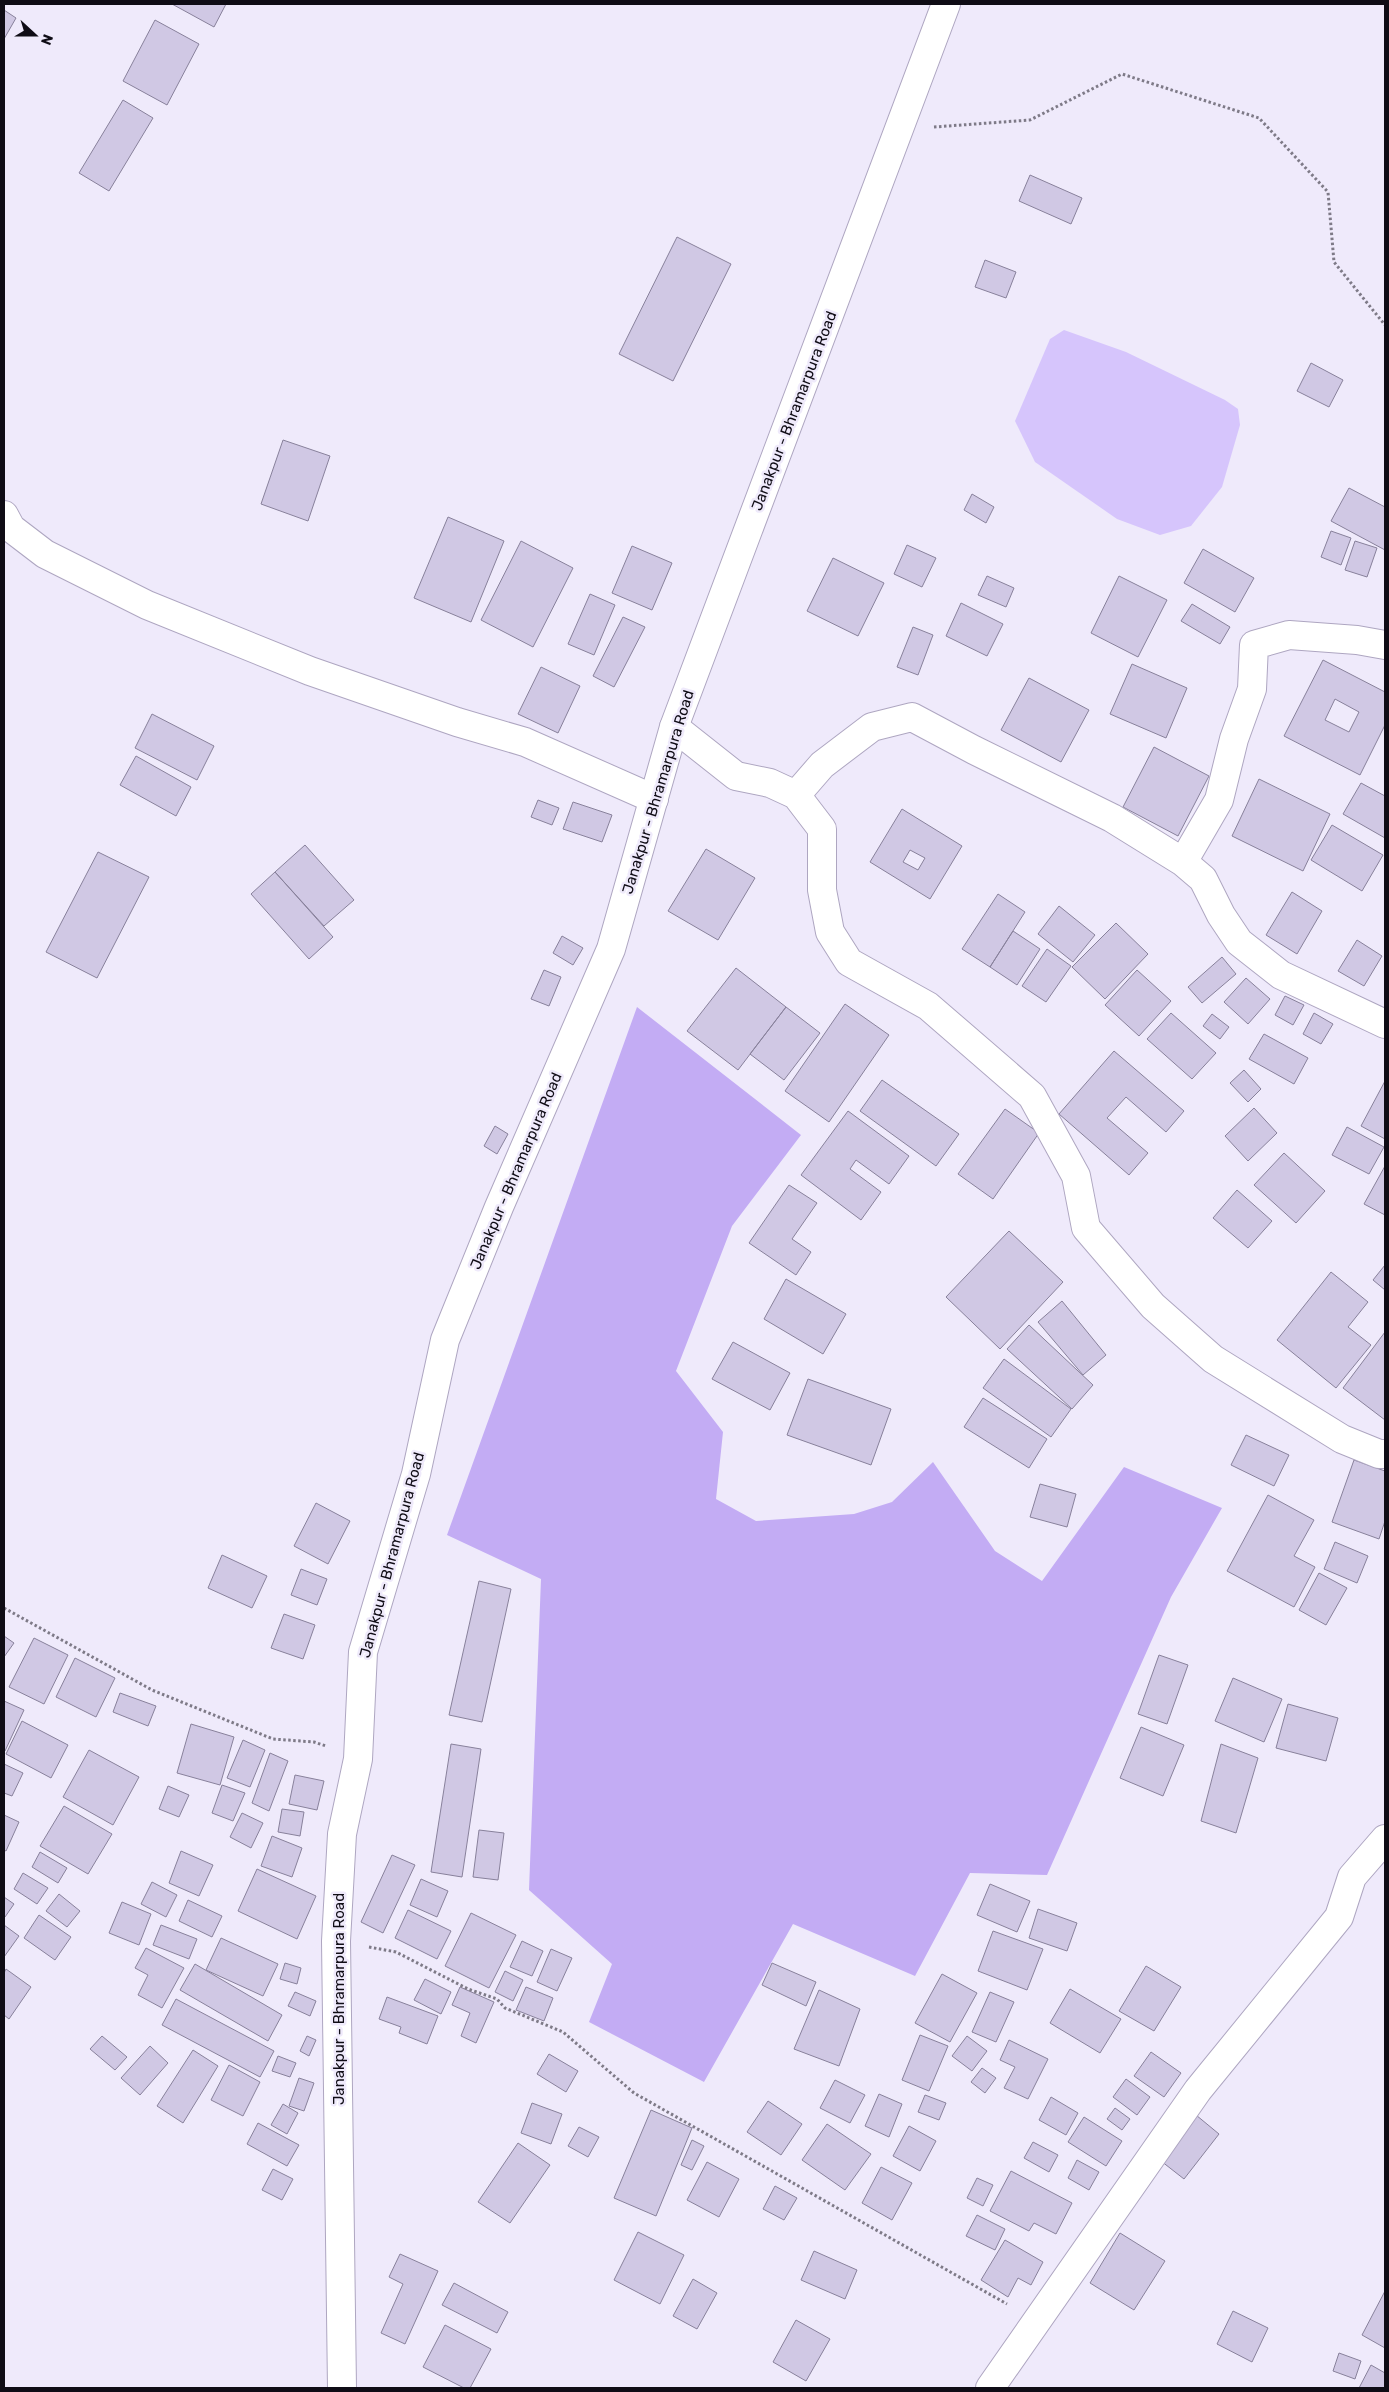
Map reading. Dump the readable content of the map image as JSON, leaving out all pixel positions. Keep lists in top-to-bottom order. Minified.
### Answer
{"streets":{"street":["Janakpur - Bhramarpura Road"]},"north":"right"}
